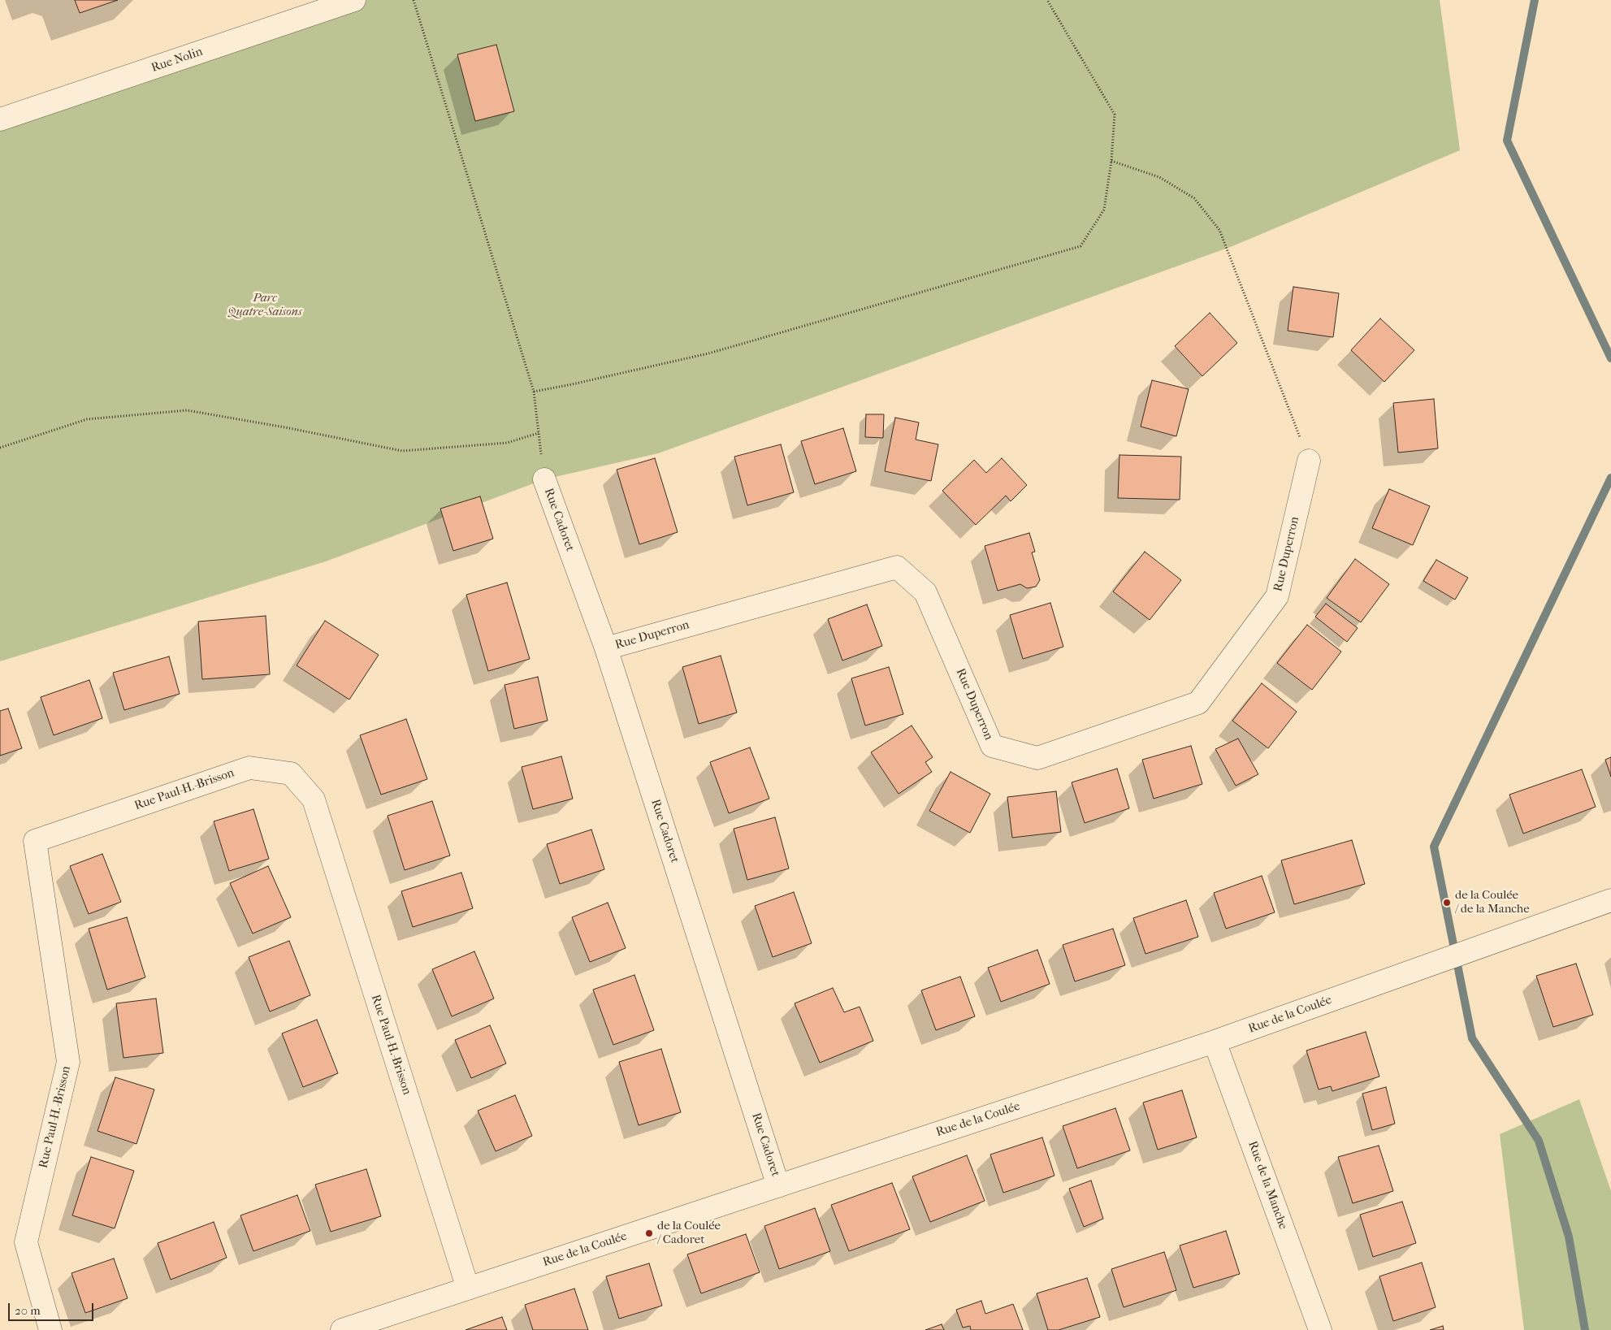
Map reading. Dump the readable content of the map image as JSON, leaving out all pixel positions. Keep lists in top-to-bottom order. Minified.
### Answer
{"streets":{"street":["Rue Nolin","Rue Cadoret","Rue Duperron","Rue Paul-H.-Brisson","Rue de la Coulée","Rue de la Manche"]},"crossings":[["Rue Cadoret","Rue Duperron"],["Rue Cadoret","Rue de la Coulée"],["Rue Paul-H.-Brisson","Rue de la Coulée"],["Rue de la Coulée","Rue de la Manche"]],"parks":["Parc Quatre-Saisons"],"places":["de la Coulée / de la Manche","de la Coulée / Cadoret"],"scale_bar":"20 m"}
